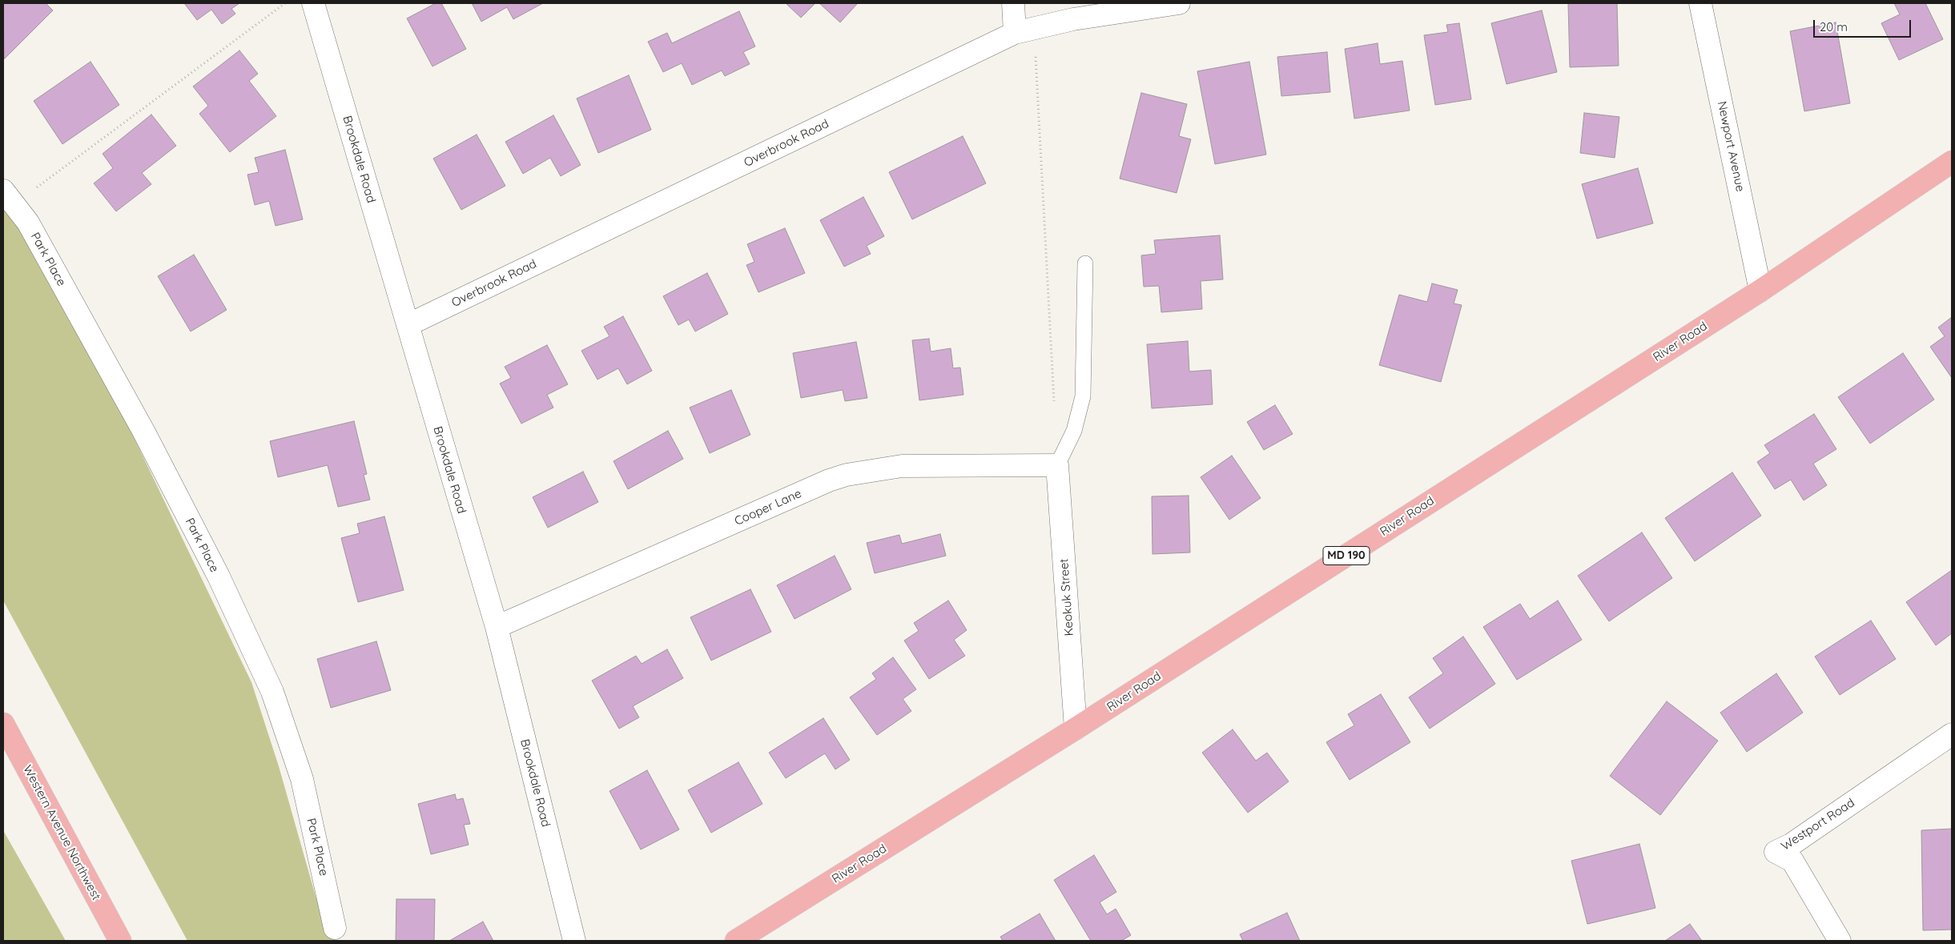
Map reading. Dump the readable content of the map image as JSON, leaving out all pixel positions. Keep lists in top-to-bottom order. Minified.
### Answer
{"streets":{"main road":["River Road","MD 190","Western Avenue Northwest"],"street":["Overbrook Road","Newport Avenue","Brookdale Road","Park Place","Cooper Lane","Keokuk Street","Westport Road"]},"crossings":[["Overbrook Road","Brookdale Road"],["Newport Avenue","River Road"],["Brookdale Road","Cooper Lane"],["River Road","Keokuk Street"],["Cooper Lane","Keokuk Street"]],"scale_bar":"20 m"}
